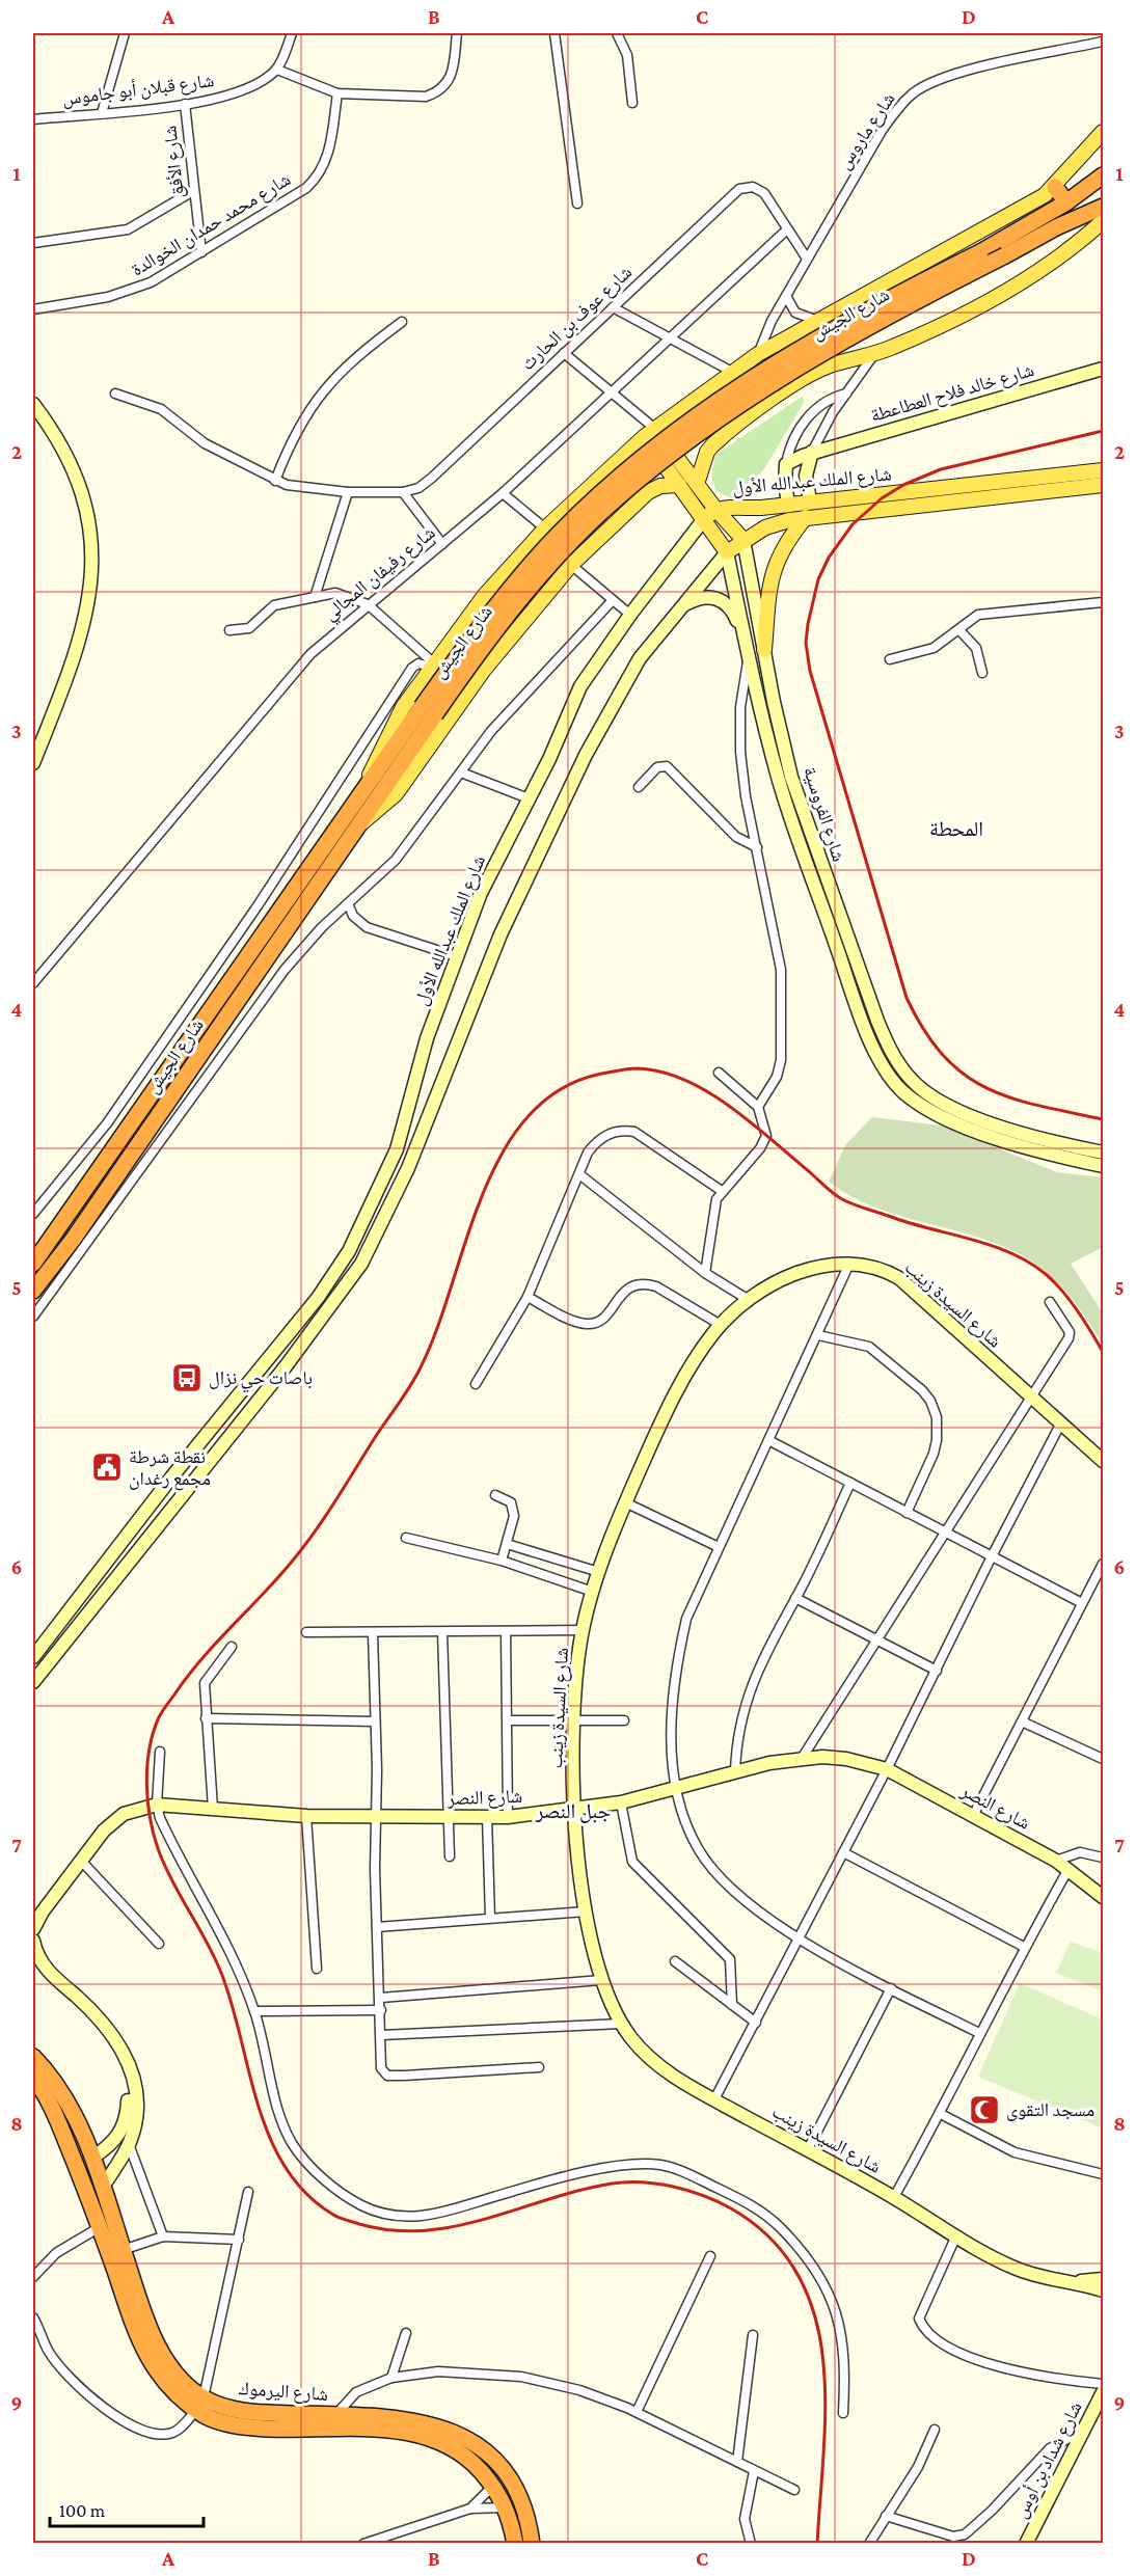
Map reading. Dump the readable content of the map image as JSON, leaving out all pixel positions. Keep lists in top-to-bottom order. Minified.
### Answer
{"streets":{"highway":["شارع الجيش","شارع اليرموك"],"main road":["شارع الملك عبدالله الأول","شارع الفروسية"],"street":["شارع قبلان أبو جاموس","شارع ماروس","شارع الأفق","شارع محمد حمدان الخوالدة","شارع عوف بن الحارث","شارع خالد فلاح العطاعطة","شارع رفيفان المجالي","شارع السيدة زينب","شارع النصر","شارع شداد بن أوس"]},"crossings":[["شارع قبلان أبو جاموس","شارع الأفق"],["شارع ماروس","شارع عوف بن الحارث"],["شارع الأفق","شارع محمد حمدان الخوالدة"],["شارع عوف بن الحارث","شارع رفيفان المجالي"],["شارع عوف بن الحارث","شارع الفروسية"],["شارع الملك عبدالله الأول","شارع الفروسية"],["شارع رفيفان المجالي","شارع الفروسية"],["شارع السيدة زينب","شارع النصر"]],"districts":["المحطة","جبل النصر"],"places":{"bus stop":["باصات حي نزال"],"public building":["نقطة شرطة مجمع رغدان"],"mosque":["مسجد التقوى"]},"scale_bar":"100 m","grid":{"columns":["A","B","C","D"],"rows":["1","2","3","4","5","6","7","8","9"]}}
